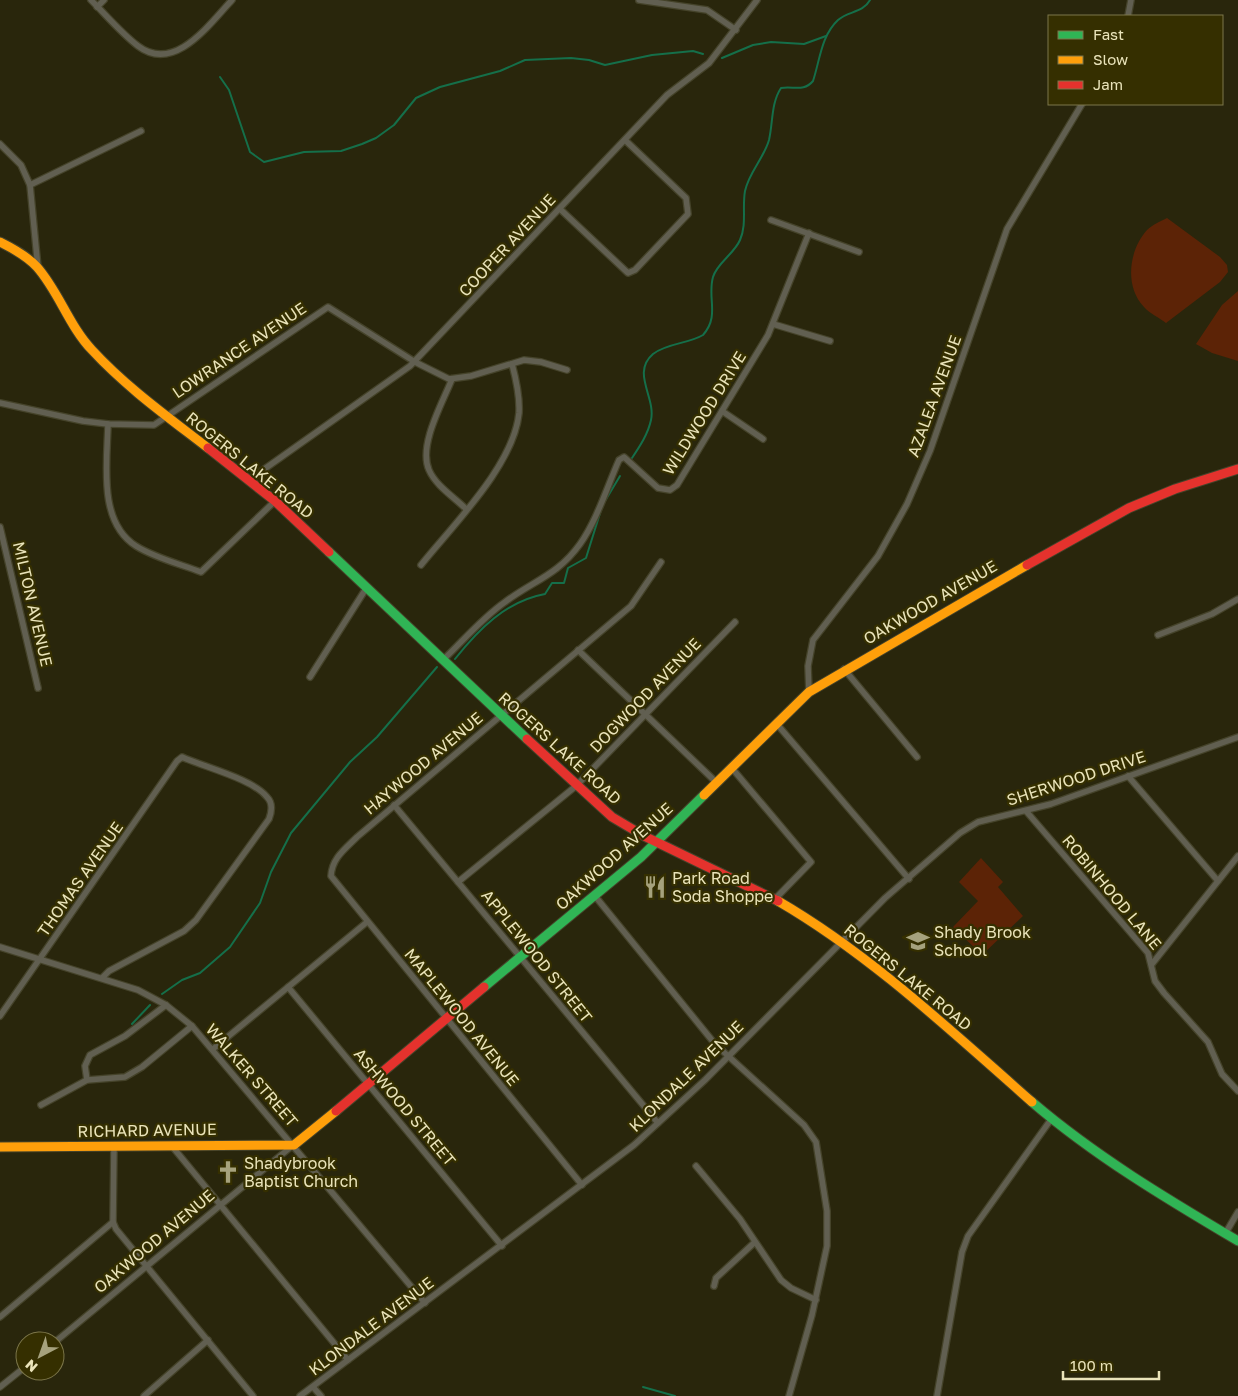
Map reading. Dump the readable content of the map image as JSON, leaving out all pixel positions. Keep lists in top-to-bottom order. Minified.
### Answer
{"streets":{"main road":["ROGERS LAKE ROAD","OAKWOOD AVENUE","RICHARD AVENUE"],"street":["COOPER AVENUE","LOWRANCE AVENUE","AZALEA AVENUE","WILDWOOD DRIVE","MILTON AVENUE","DOGWOOD AVENUE","HAYWOOD AVENUE","SHERWOOD DRIVE","THOMAS AVENUE","ROBINHOOD LANE","APPLEWOOD STREET","MAPLEWOOD AVENUE","WALKER STREET","KLONDALE AVENUE","ASHWOOD STREET"]},"crossings":[["COOPER AVENUE","LOWRANCE AVENUE"],["COOPER AVENUE","ROGERS LAKE ROAD"],["LOWRANCE AVENUE","ROGERS LAKE ROAD"],["AZALEA AVENUE","OAKWOOD AVENUE"],["WILDWOOD DRIVE","ROGERS LAKE ROAD"],["ROGERS LAKE ROAD","OAKWOOD AVENUE"],["ROGERS LAKE ROAD","DOGWOOD AVENUE"],["ROGERS LAKE ROAD","HAYWOOD AVENUE"],["ROGERS LAKE ROAD","KLONDALE AVENUE"],["OAKWOOD AVENUE","APPLEWOOD STREET"],["OAKWOOD AVENUE","MAPLEWOOD AVENUE"],["OAKWOOD AVENUE","WALKER STREET"],["OAKWOOD AVENUE","ASHWOOD STREET"],["OAKWOOD AVENUE","RICHARD AVENUE"],["DOGWOOD AVENUE","APPLEWOOD STREET"],["HAYWOOD AVENUE","APPLEWOOD STREET"],["HAYWOOD AVENUE","MAPLEWOOD AVENUE"],["SHERWOOD DRIVE","ROBINHOOD LANE"],["SHERWOOD DRIVE","KLONDALE AVENUE"],["THOMAS AVENUE","WALKER STREET"],["APPLEWOOD STREET","KLONDALE AVENUE"],["MAPLEWOOD AVENUE","KLONDALE AVENUE"],["WALKER STREET","KLONDALE AVENUE"],["WALKER STREET","RICHARD AVENUE"],["KLONDALE AVENUE","ASHWOOD STREET"]],"places":{"restaurant":["Park Road Soda Shoppe"],"school or university":["Shady Brook School"],"church":["Shadybrook Baptist Church"]},"legend":["Fast","Slow","Jam"],"scale_bar":"100 m","north":"bottom left"}
